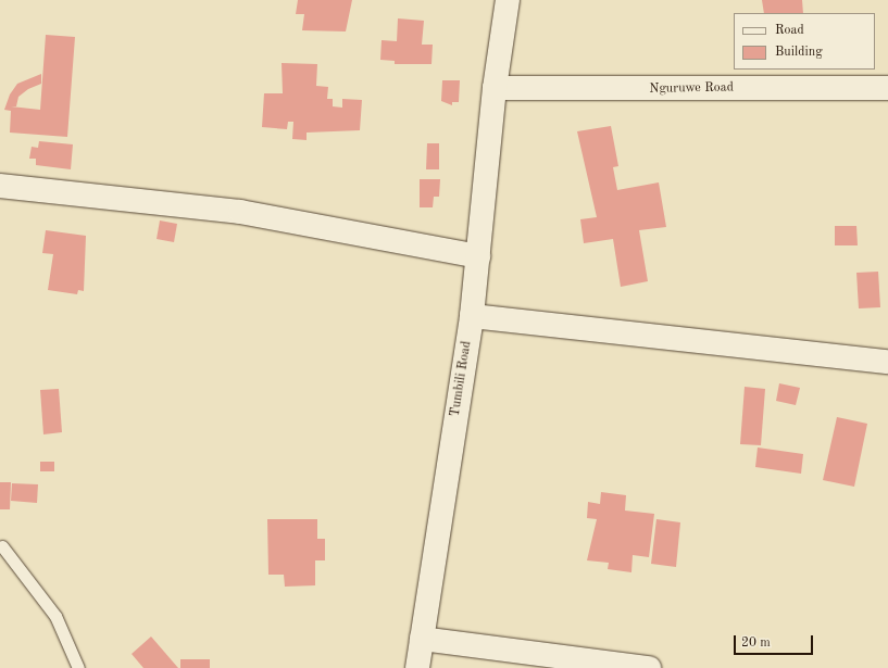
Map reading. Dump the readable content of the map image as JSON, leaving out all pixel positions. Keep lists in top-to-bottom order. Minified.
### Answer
{"streets":{"street":["Nguruwe Road","Tumbili Road"]},"crossings":[["Nguruwe Road","Tumbili Road"]],"legend":["Road","Building"],"scale_bar":"20 m"}
